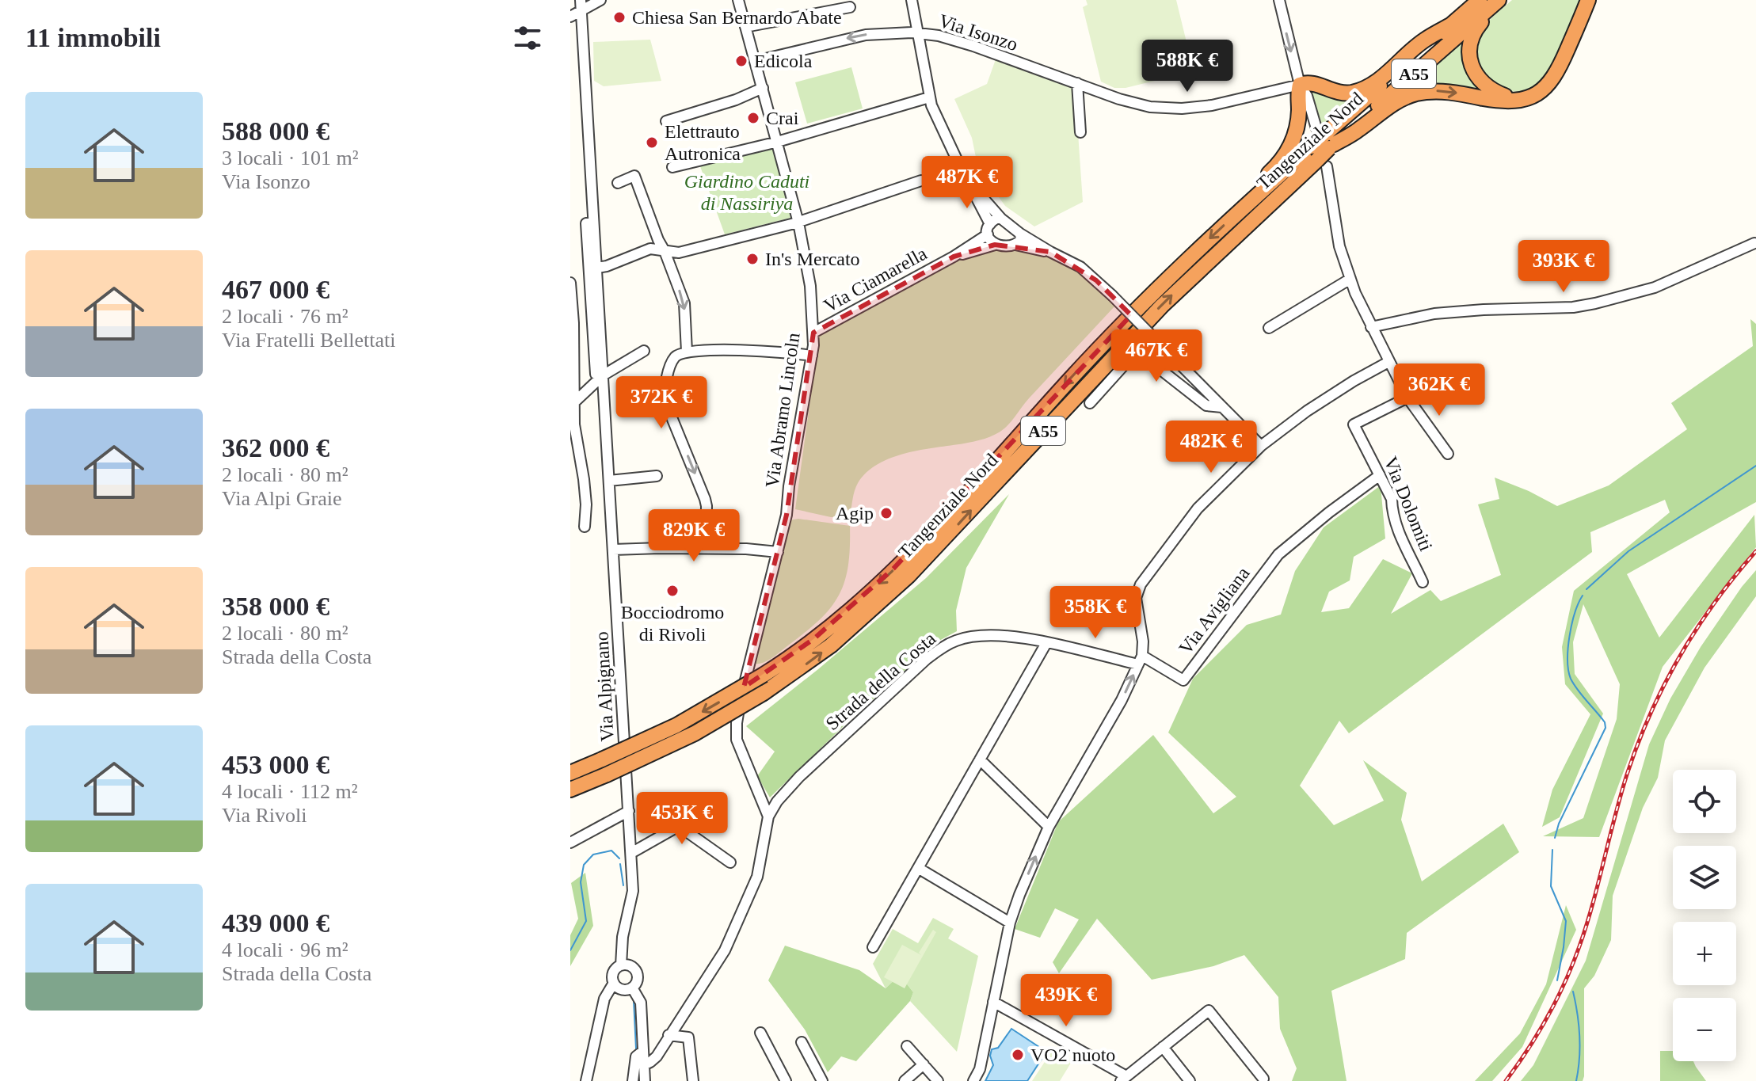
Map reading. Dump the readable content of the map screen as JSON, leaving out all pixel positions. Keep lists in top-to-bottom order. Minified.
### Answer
{"streets":{"highway":["A55","Tangenziale Nord"],"street":["Via Isonzo","Via Ciamarella","Via Abramo Lincoln","Via Dolomiti","Via Avigliana","Strada della Costa","Via Alpignano"]},"crossings":[["Via Isonzo","Via Abramo Lincoln"],["Via Ciamarella","Via Abramo Lincoln"],["Via Abramo Lincoln","Strada della Costa"],["Via Dolomiti","Via Avigliana"],["Via Avigliana","Strada della Costa"]],"parks":["Giardino Caduti di Nassiriya"],"places":["Chiesa San Bernardo Abate","Edicola","Crai","Elettrauto Autronica","In's Mercato","Agip","Bocciodromo di Rivoli","VO2 nuoto"],"page":{"heading":"11 immobili","price":["588K €","487K €","393K €","467K €","362K €","372K €","482K €","829K €","358K €","453K €","439K €"],"list":[{"name":"588 000 €","note":"3 locali · 101 m² · Via Isonzo"},{"name":"467 000 €","note":"2 locali · 76 m² · Via Fratelli Bellettati"},{"name":"362 000 €","note":"2 locali · 80 m² · Via Alpi Graie"},{"name":"358 000 €","note":"2 locali · 80 m² · Strada della Costa"},{"name":"453 000 €","note":"4 locali · 112 m² · Via Rivoli"},{"name":"439 000 €","note":"4 locali · 96 m² · Strada della Costa"}],"map_buttons":["+","−"]}}
